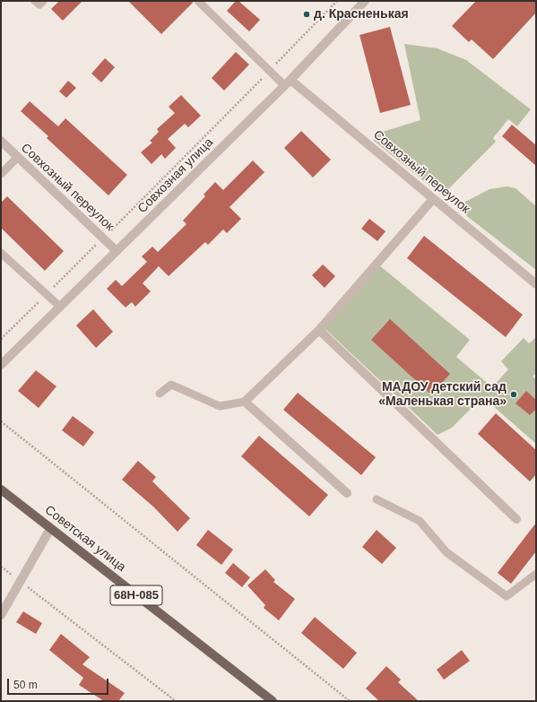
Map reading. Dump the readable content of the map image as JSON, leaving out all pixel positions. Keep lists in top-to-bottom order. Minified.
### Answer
{"streets":{"main road":["Советская улица","68Н-085"],"street":["Совхозный переулок","Совхозная улица"]},"crossings":[["Совхозный переулок","Совхозная улица"]],"places":["д. Красненькая","МАДОУ детский сад «Маленькая страна»"],"scale_bar":"50 m"}
